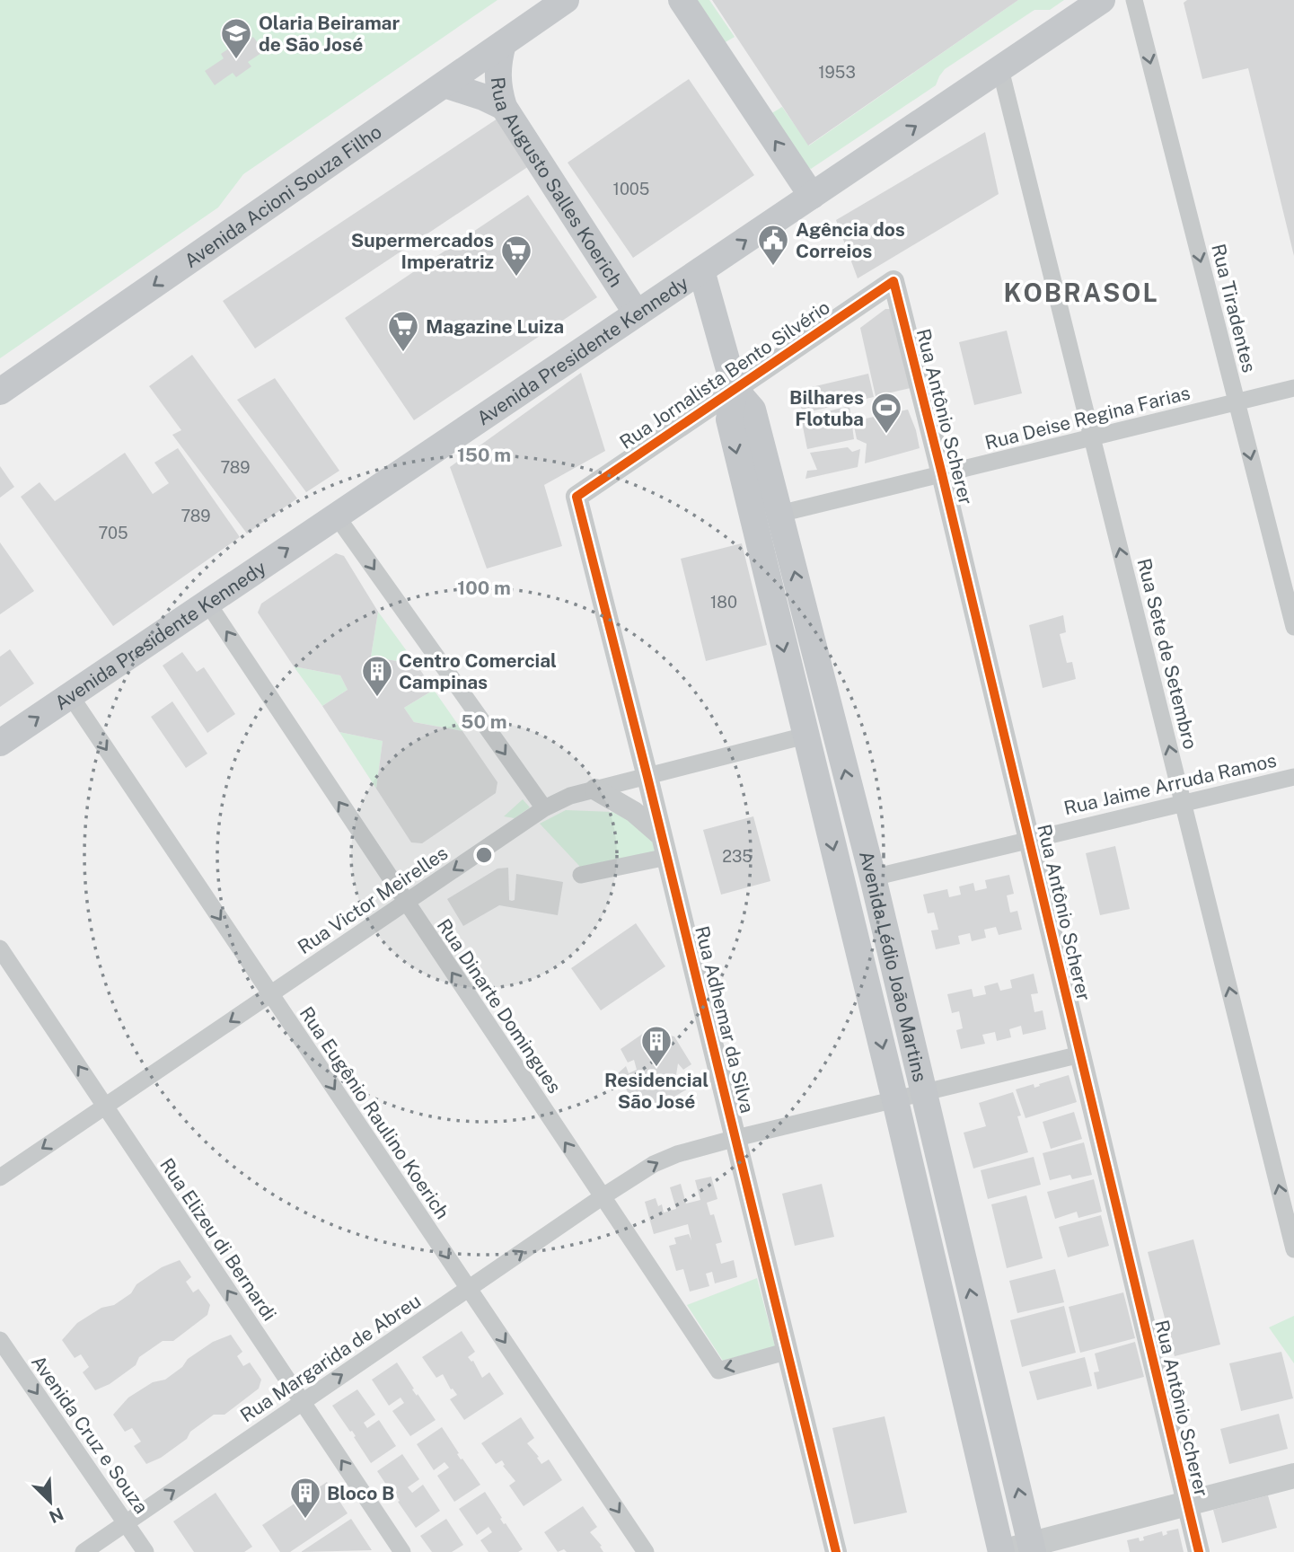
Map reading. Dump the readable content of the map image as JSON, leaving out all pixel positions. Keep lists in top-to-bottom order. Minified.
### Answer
{"streets":{"main road":["Rua Augusto Salles Koerich","Avenida Acioni Souza Filho","Avenida Presidente Kennedy","Avenida Lédio João Martins"],"street":["Rua Tiradentes","Rua Jornalista Bento Silvério","Rua Antônio Scherer","Rua Deise Regina Farias","Rua Sete de Setembro","Rua Jaime Arruda Ramos","Rua Victor Meirelles","Rua Dinarte Domingues","Rua Adhemar da Silva","Rua Eugênio Raulino Koerich","Rua Elizeu di Bernardi","Rua Margarida de Abreu","Avenida Cruz e Souza"]},"crossings":[["Rua Augusto Salles Koerich","Avenida Acioni Souza Filho"],["Rua Augusto Salles Koerich","Avenida Presidente Kennedy"],["Rua Tiradentes","Rua Deise Regina Farias"],["Avenida Presidente Kennedy","Rua Sete de Setembro"],["Avenida Presidente Kennedy","Avenida Lédio João Martins"],["Avenida Presidente Kennedy","Rua Dinarte Domingues"],["Avenida Presidente Kennedy","Rua Eugênio Raulino Koerich"],["Rua Jornalista Bento Silvério","Rua Antônio Scherer"],["Rua Jornalista Bento Silvério","Avenida Lédio João Martins"],["Rua Jornalista Bento Silvério","Rua Adhemar da Silva"],["Rua Antônio Scherer","Rua Deise Regina Farias"],["Rua Antônio Scherer","Rua Jaime Arruda Ramos"],["Rua Antônio Scherer","Rua Margarida de Abreu"],["Rua Deise Regina Farias","Rua Sete de Setembro"],["Rua Deise Regina Farias","Avenida Lédio João Martins"],["Rua Sete de Setembro","Rua Jaime Arruda Ramos"],["Rua Jaime Arruda Ramos","Avenida Lédio João Martins"],["Rua Victor Meirelles","Avenida Lédio João Martins"],["Rua Victor Meirelles","Rua Dinarte Domingues"],["Rua Victor Meirelles","Rua Adhemar da Silva"],["Rua Victor Meirelles","Rua Eugênio Raulino Koerich"],["Rua Victor Meirelles","Rua Elizeu di Bernardi"],["Avenida Lédio João Martins","Rua Margarida de Abreu"],["Rua Dinarte Domingues","Rua Adhemar da Silva"],["Rua Dinarte Domingues","Rua Margarida de Abreu"],["Rua Adhemar da Silva","Rua Margarida de Abreu"],["Rua Eugênio Raulino Koerich","Rua Margarida de Abreu"],["Rua Elizeu di Bernardi","Rua Margarida de Abreu"],["Rua Margarida de Abreu","Avenida Cruz e Souza"]],"one_way":["Avenida Acioni Souza Filho","Rua Tiradentes","Avenida Presidente Kennedy","Rua Sete de Setembro","Rua Victor Meirelles","Rua Dinarte Domingues","Rua Eugênio Raulino Koerich","Rua Elizeu di Bernardi","Rua Margarida de Abreu","Avenida Cruz e Souza"],"districts":["KOBRASOL"],"places":{"school or university":["Olaria Beiramar de São José"],"public building":["Agência dos Correios"],"supermarket":["Supermercados Imperatriz","Magazine Luiza"],"sports":["Bilhares Flotuba"],"building":["Centro Comercial Campinas","Residencial São José","Bloco B"]},"house_numbers":["1953","1005","789","789","705","180","235"],"north":"bottom right","rings":["150 m","100 m","50 m"]}
